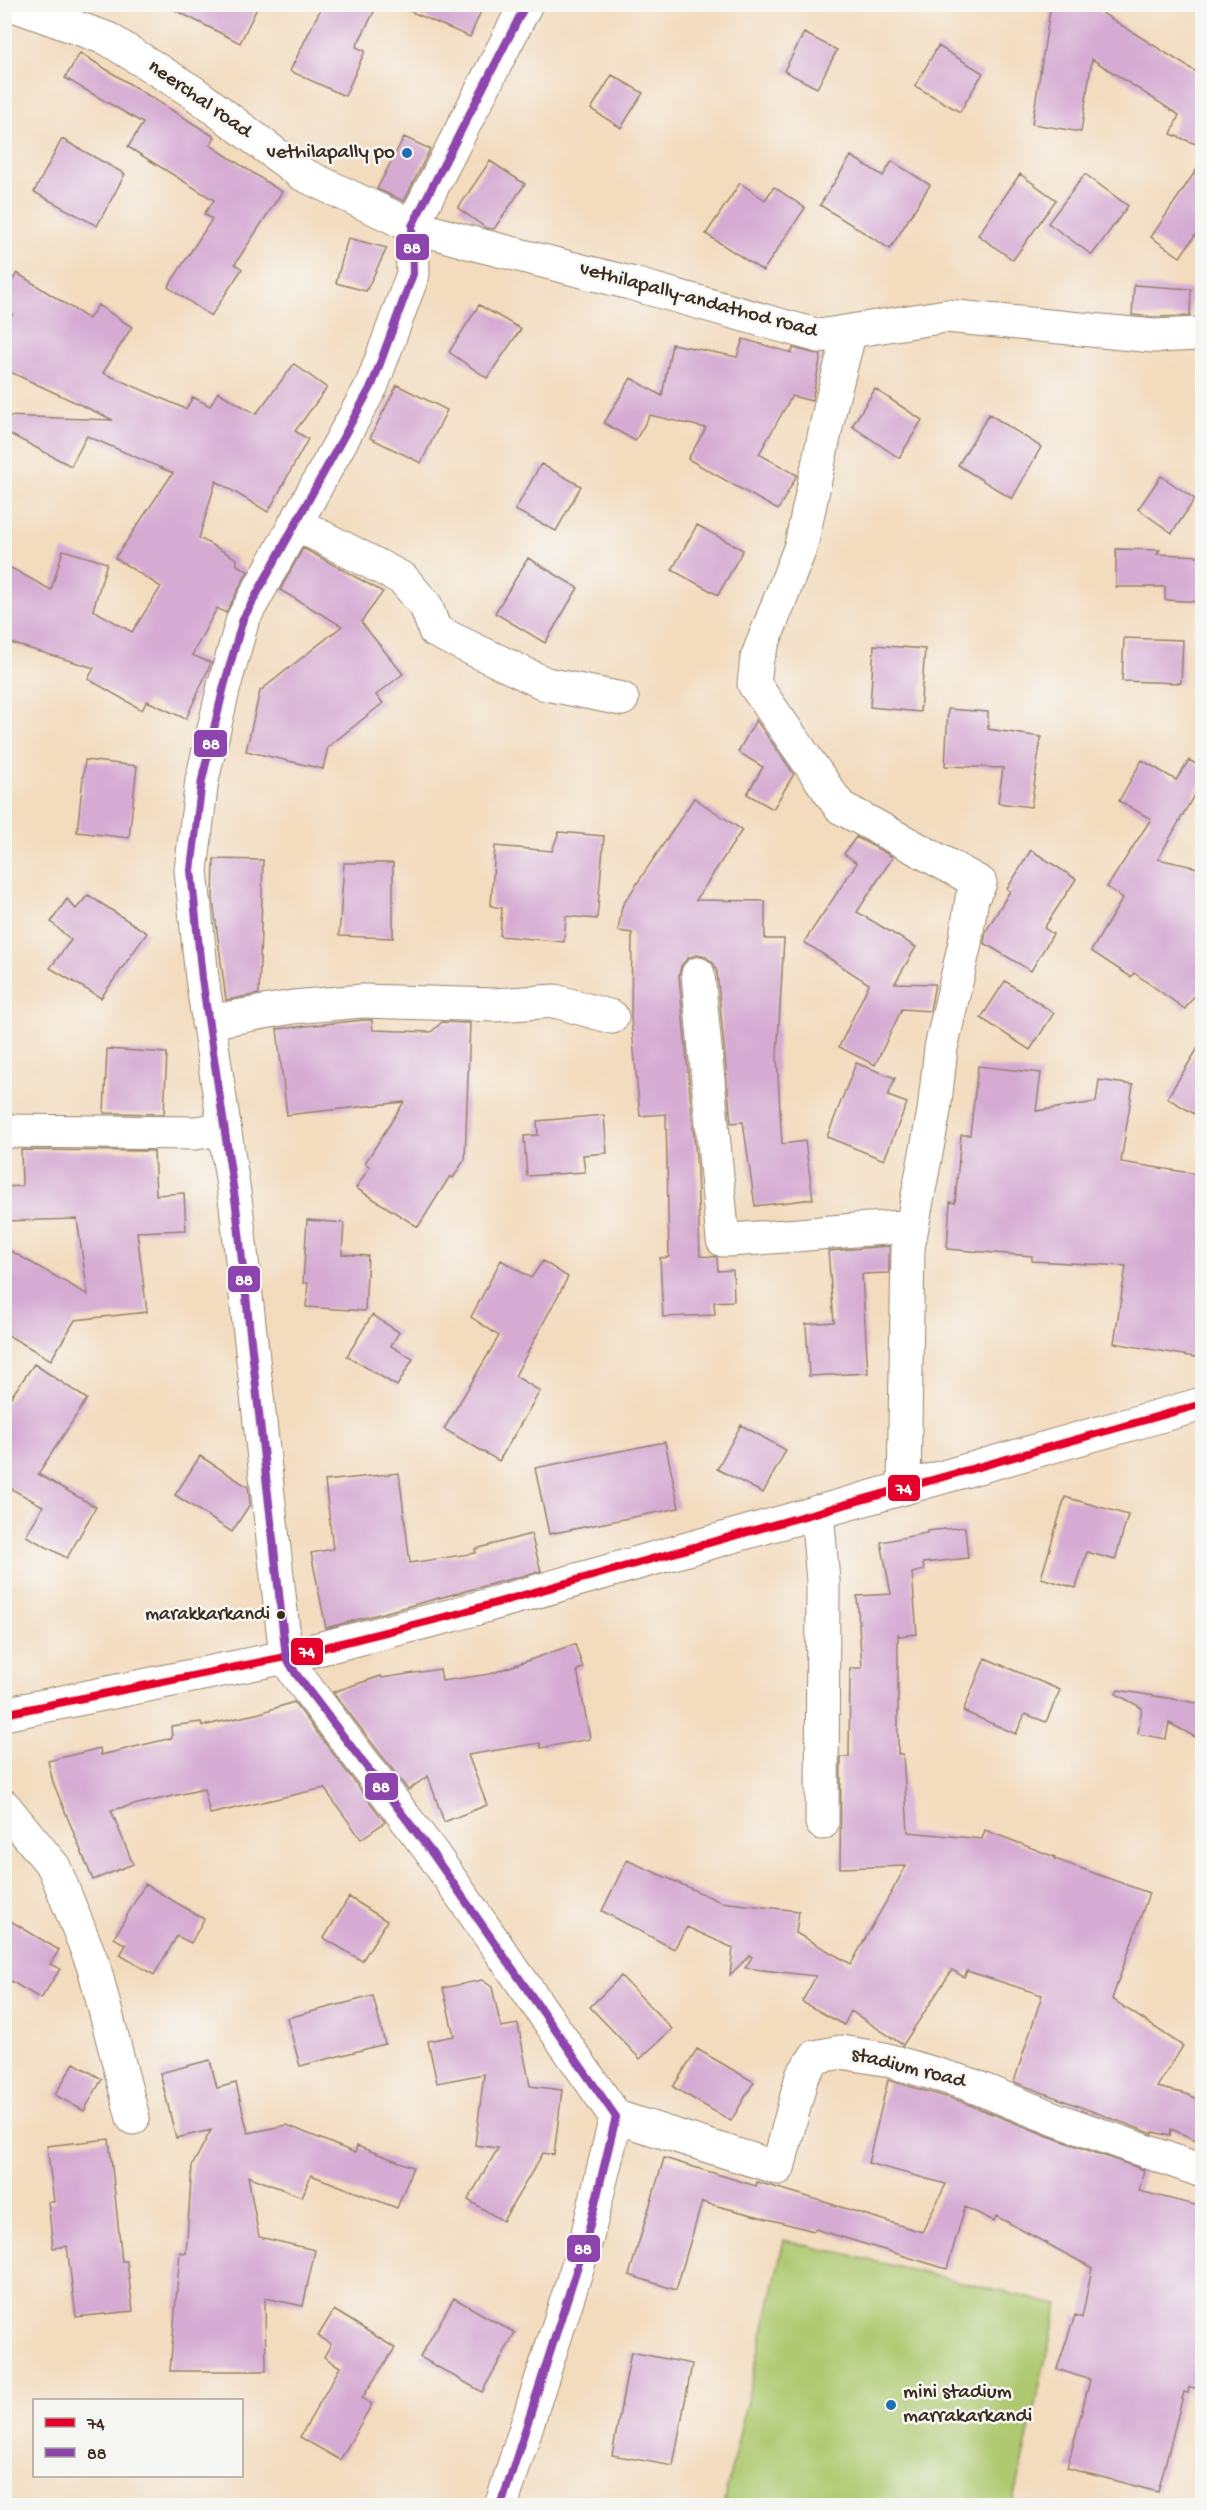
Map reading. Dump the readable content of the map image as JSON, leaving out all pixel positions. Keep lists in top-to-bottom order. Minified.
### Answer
{"streets":{"street":["neerchal road","vethilapally-andathod road","stadium road"]},"crossings":[["neerchal road","vethilapally-andathod road"]],"places":["vethilapally po","marakkarkandi","mini stadium marrakarkandi"],"lines":["transit line 88","transit line 74"],"legend":["74","88"]}
